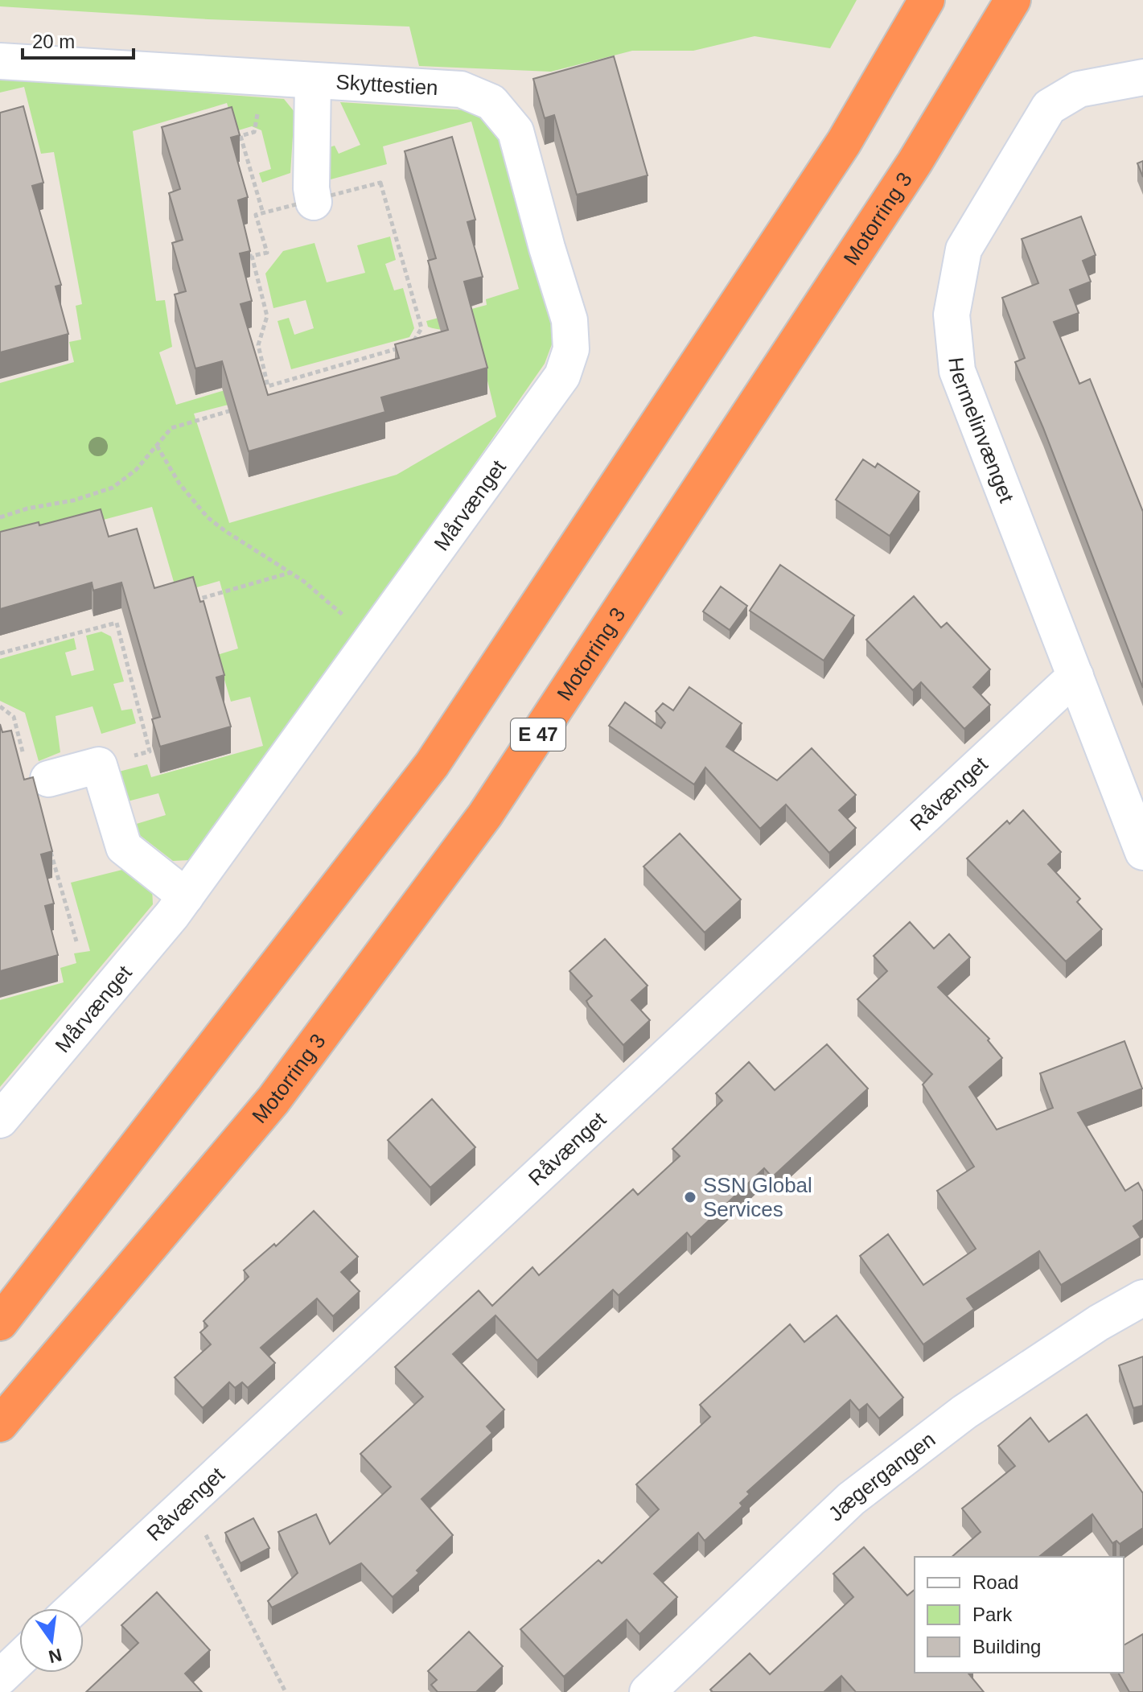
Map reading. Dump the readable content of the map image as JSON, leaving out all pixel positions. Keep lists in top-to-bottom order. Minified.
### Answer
{"streets":{"highway":["Motorring 3","E 47"],"street":["Skyttestien","Hermelinvænget","Mårvænget","Råvænget","Jægergangen"]},"crossings":[["Skyttestien","Mårvænget"],["Hermelinvænget","Råvænget"]],"places":["SSN Global Services"],"legend":["Road","Park","Building"],"scale_bar":"20 m","north":"bottom"}
